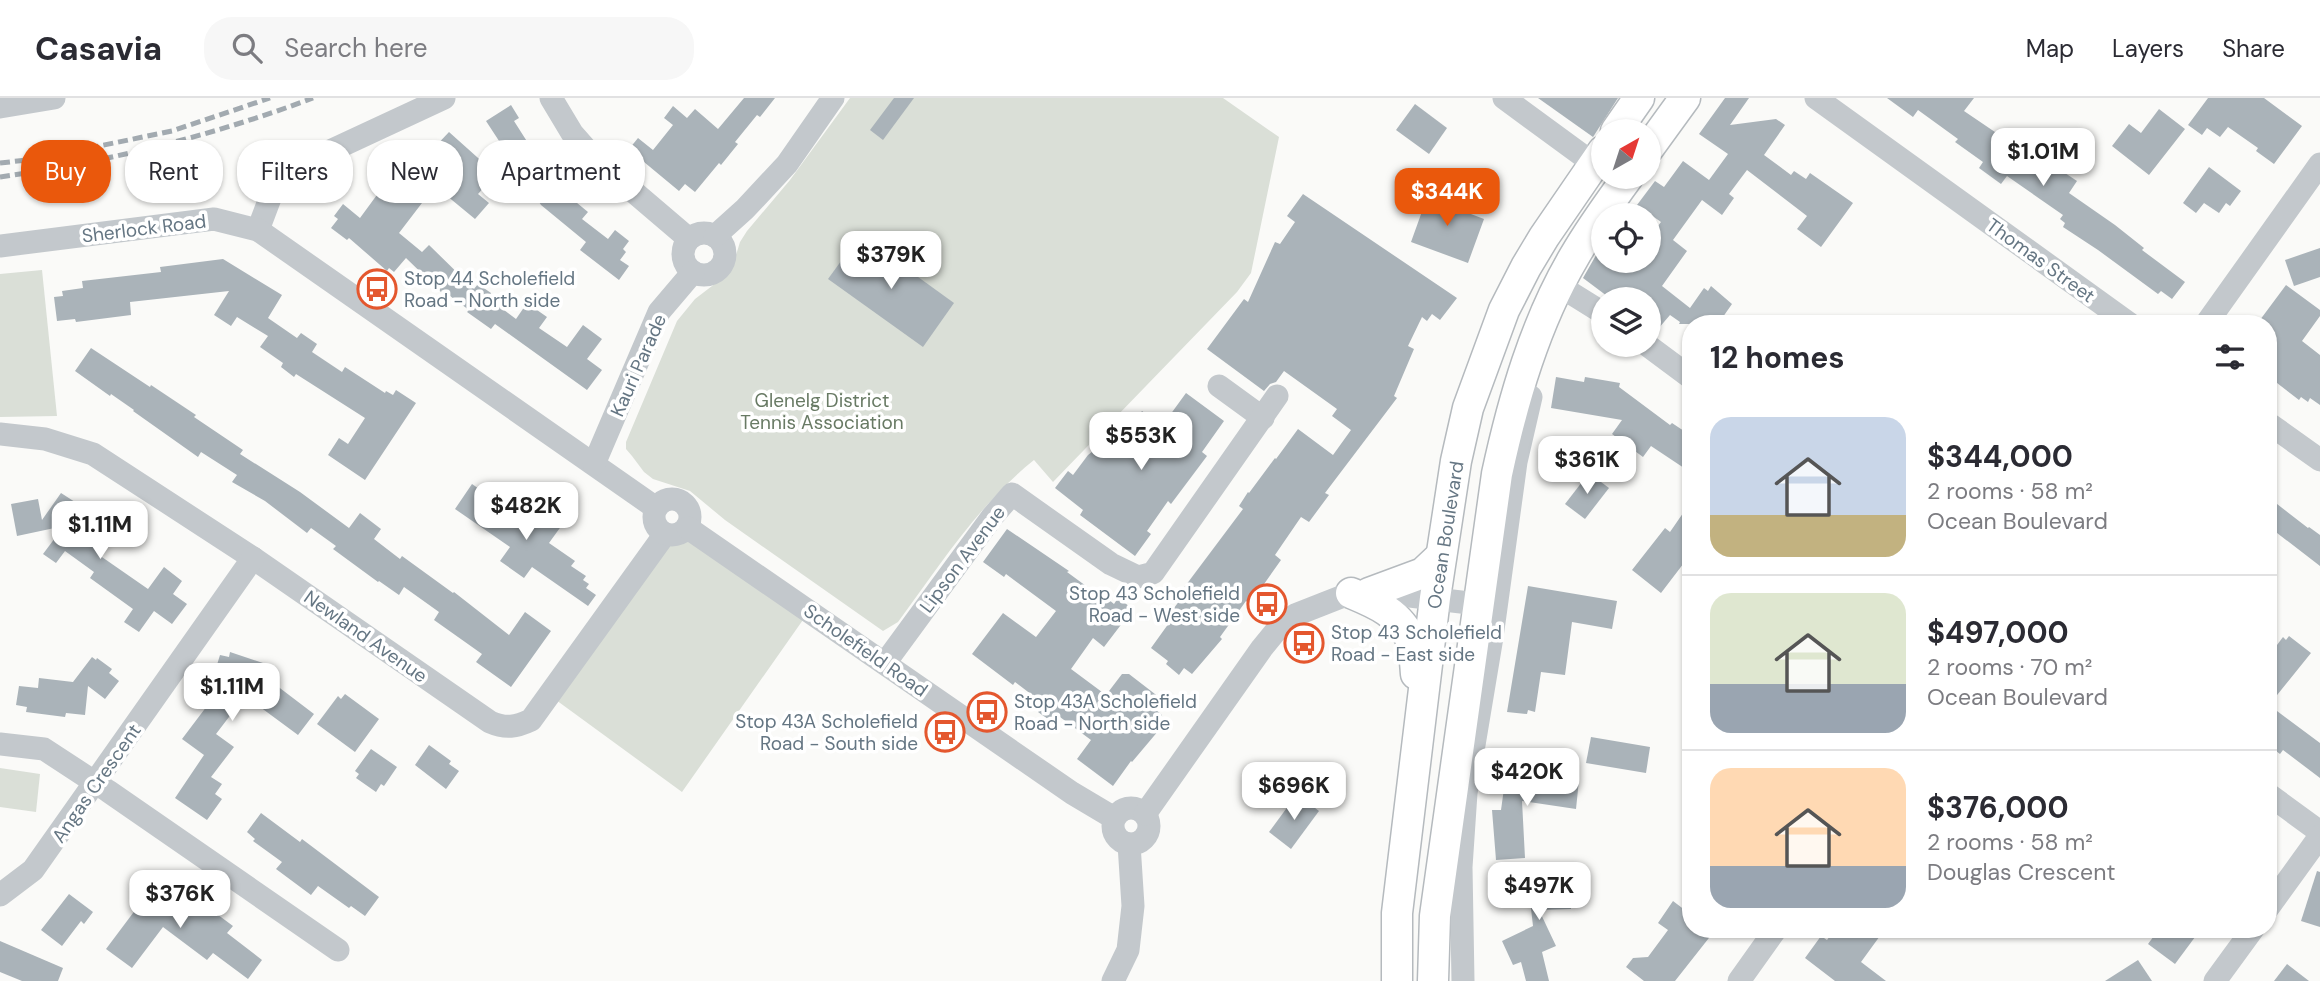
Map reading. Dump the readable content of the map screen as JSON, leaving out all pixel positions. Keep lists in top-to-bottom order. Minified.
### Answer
{"streets":{"main road":["Ocean Boulevard"],"street":["Sherlock Road","Thomas Street","Kauri Parade","Lipson Avenue","Newland Avenue","Scholefield Road","Angas Crescent"]},"crossings":[["Lipson Avenue","Scholefield Road"],["Newland Avenue","Scholefield Road"],["Newland Avenue","Angas Crescent"]],"parks":["Glenelg District Tennis Association"],"places":{"bus stop":["Stop 44 Scholefield Road - North side","Stop 43 Scholefield Road - West side","Stop 43 Scholefield Road - East side","Stop 43A Scholefield Road - North side","Stop 43A Scholefield Road - South side"]},"north":"top right","page":{"header":"Casavia","search":"Search here","nav":["Map","Layers","Share"],"price":["$1.01M","$344K","$379K","$553K","$361K","$482K","$1.11M","$1.11M","$420K","$696K","$497K","$376K"],"chip":["Buy","Rent","Filters","New","Apartment"],"heading":"12 homes","list":[{"name":"$344,000","note":"2 rooms · 58 m² · Ocean Boulevard"},{"name":"$497,000","note":"2 rooms · 70 m² · Ocean Boulevard"},{"name":"$376,000","note":"2 rooms · 58 m² · Douglas Crescent"}]}}
